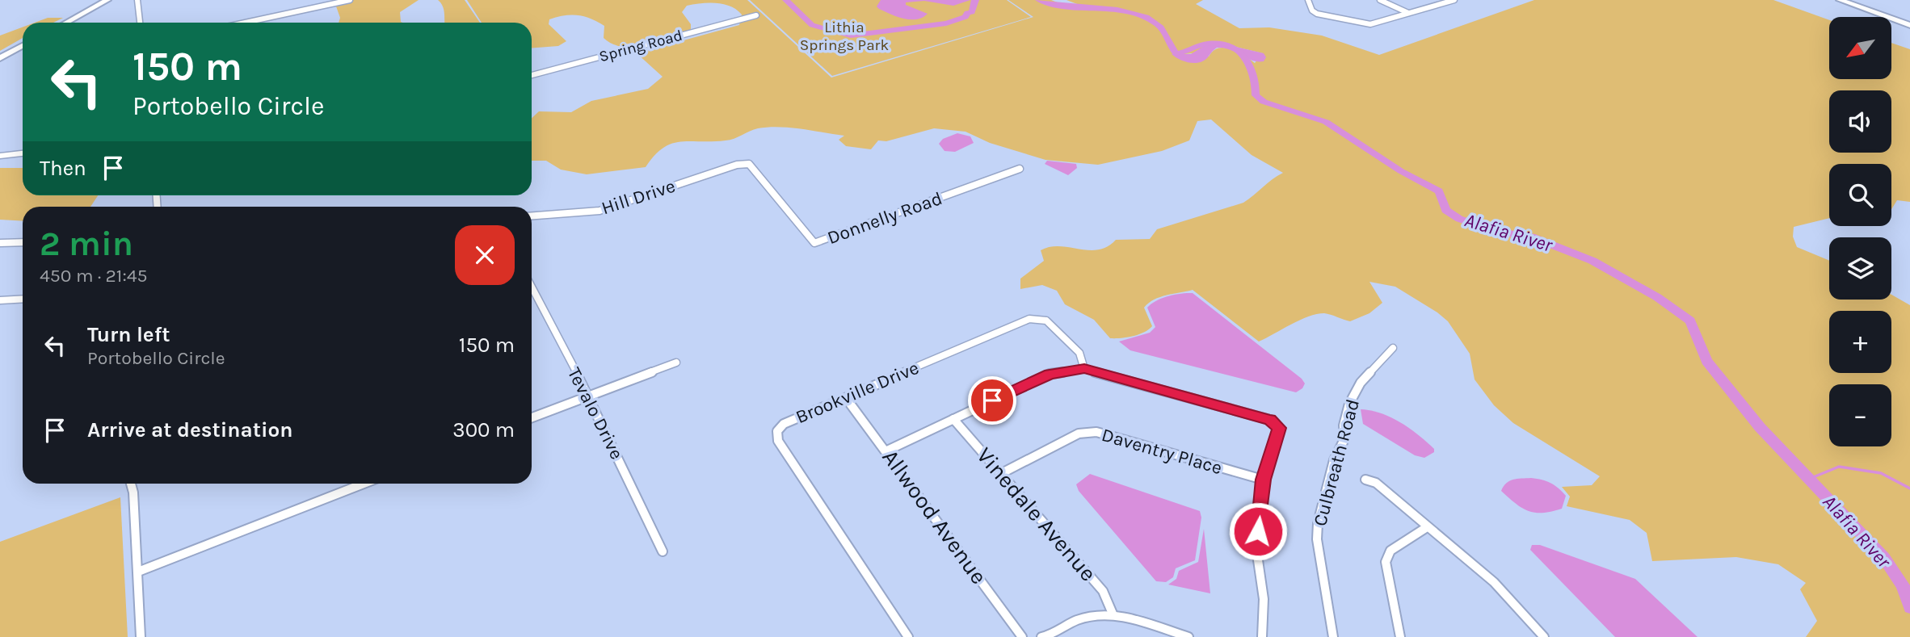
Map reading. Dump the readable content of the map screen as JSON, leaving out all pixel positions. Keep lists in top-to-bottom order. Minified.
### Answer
{"streets":{"street":["Spring Road","Hill Drive","Donnelly Road","Brookville Drive","Tevalo Drive","Daventry Place","Culbreath Road","Vinedale Avenue","Allwood Avenue"]},"crossings":[["Hill Drive","Donnelly Road"],["Brookville Drive","Allwood Avenue"],["Daventry Place","Vinedale Avenue"]],"water":["Alafia River"],"parks":["Lithia Springs Park"],"north":"bottom left","page":{"map_buttons":["+","−"],"turn":["150 m","Portobello Circle"],"then":"Then","heading":["2 min","450 m · 21:45"],"list":[{"name":"Turn left","note":"Portobello Circle","value":"150 m"},{"name":"Arrive at destination","value":"300 m"}]}}
